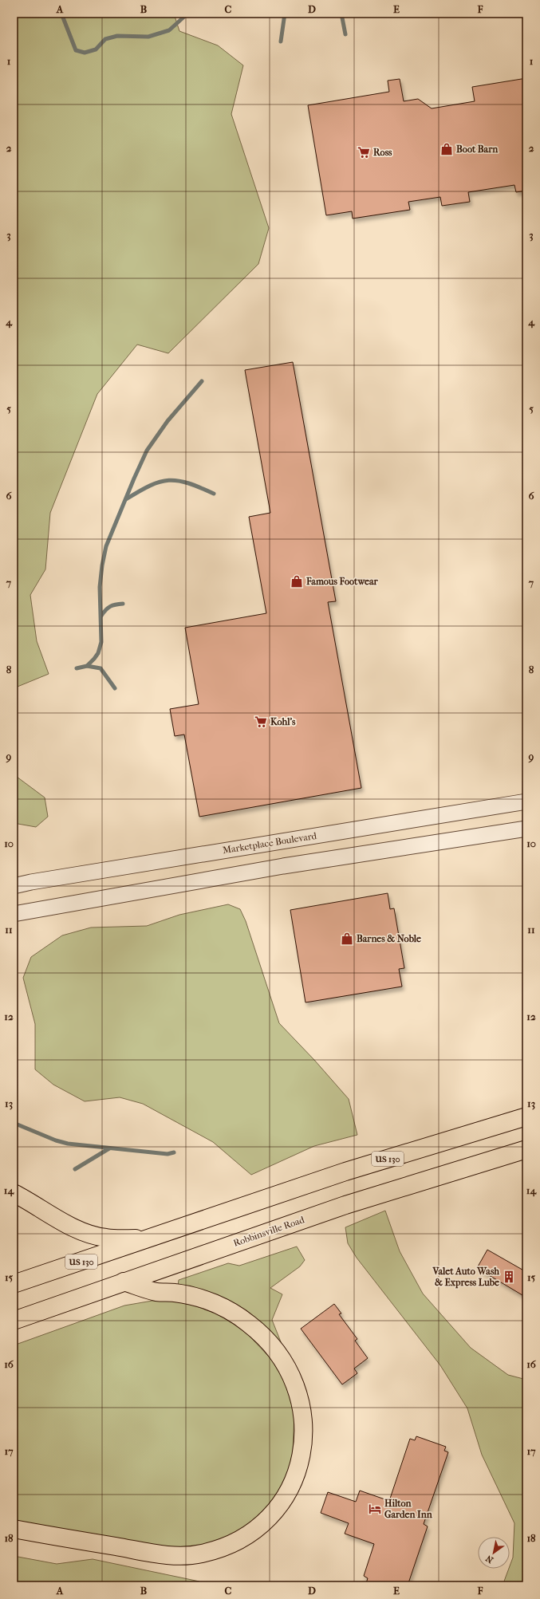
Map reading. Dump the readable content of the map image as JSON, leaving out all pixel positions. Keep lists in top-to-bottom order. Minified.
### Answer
{"streets":{"highway":["US 130","Robbinsville Road"],"street":["Marketplace Boulevard"]},"places":{"shop":["Boot Barn","Famous Footwear","Barnes & Noble"],"supermarket":["Ross","Kohl's"],"building":["Valet Auto Wash & Express Lube"],"hotel":["Hilton Garden Inn"]},"north":"bottom left","grid":{"columns":["A","B","C","D","E","F"],"rows":["1","2","3","4","5","6","7","8","9","10","11","12","13","14","15","16","17","18"]}}
